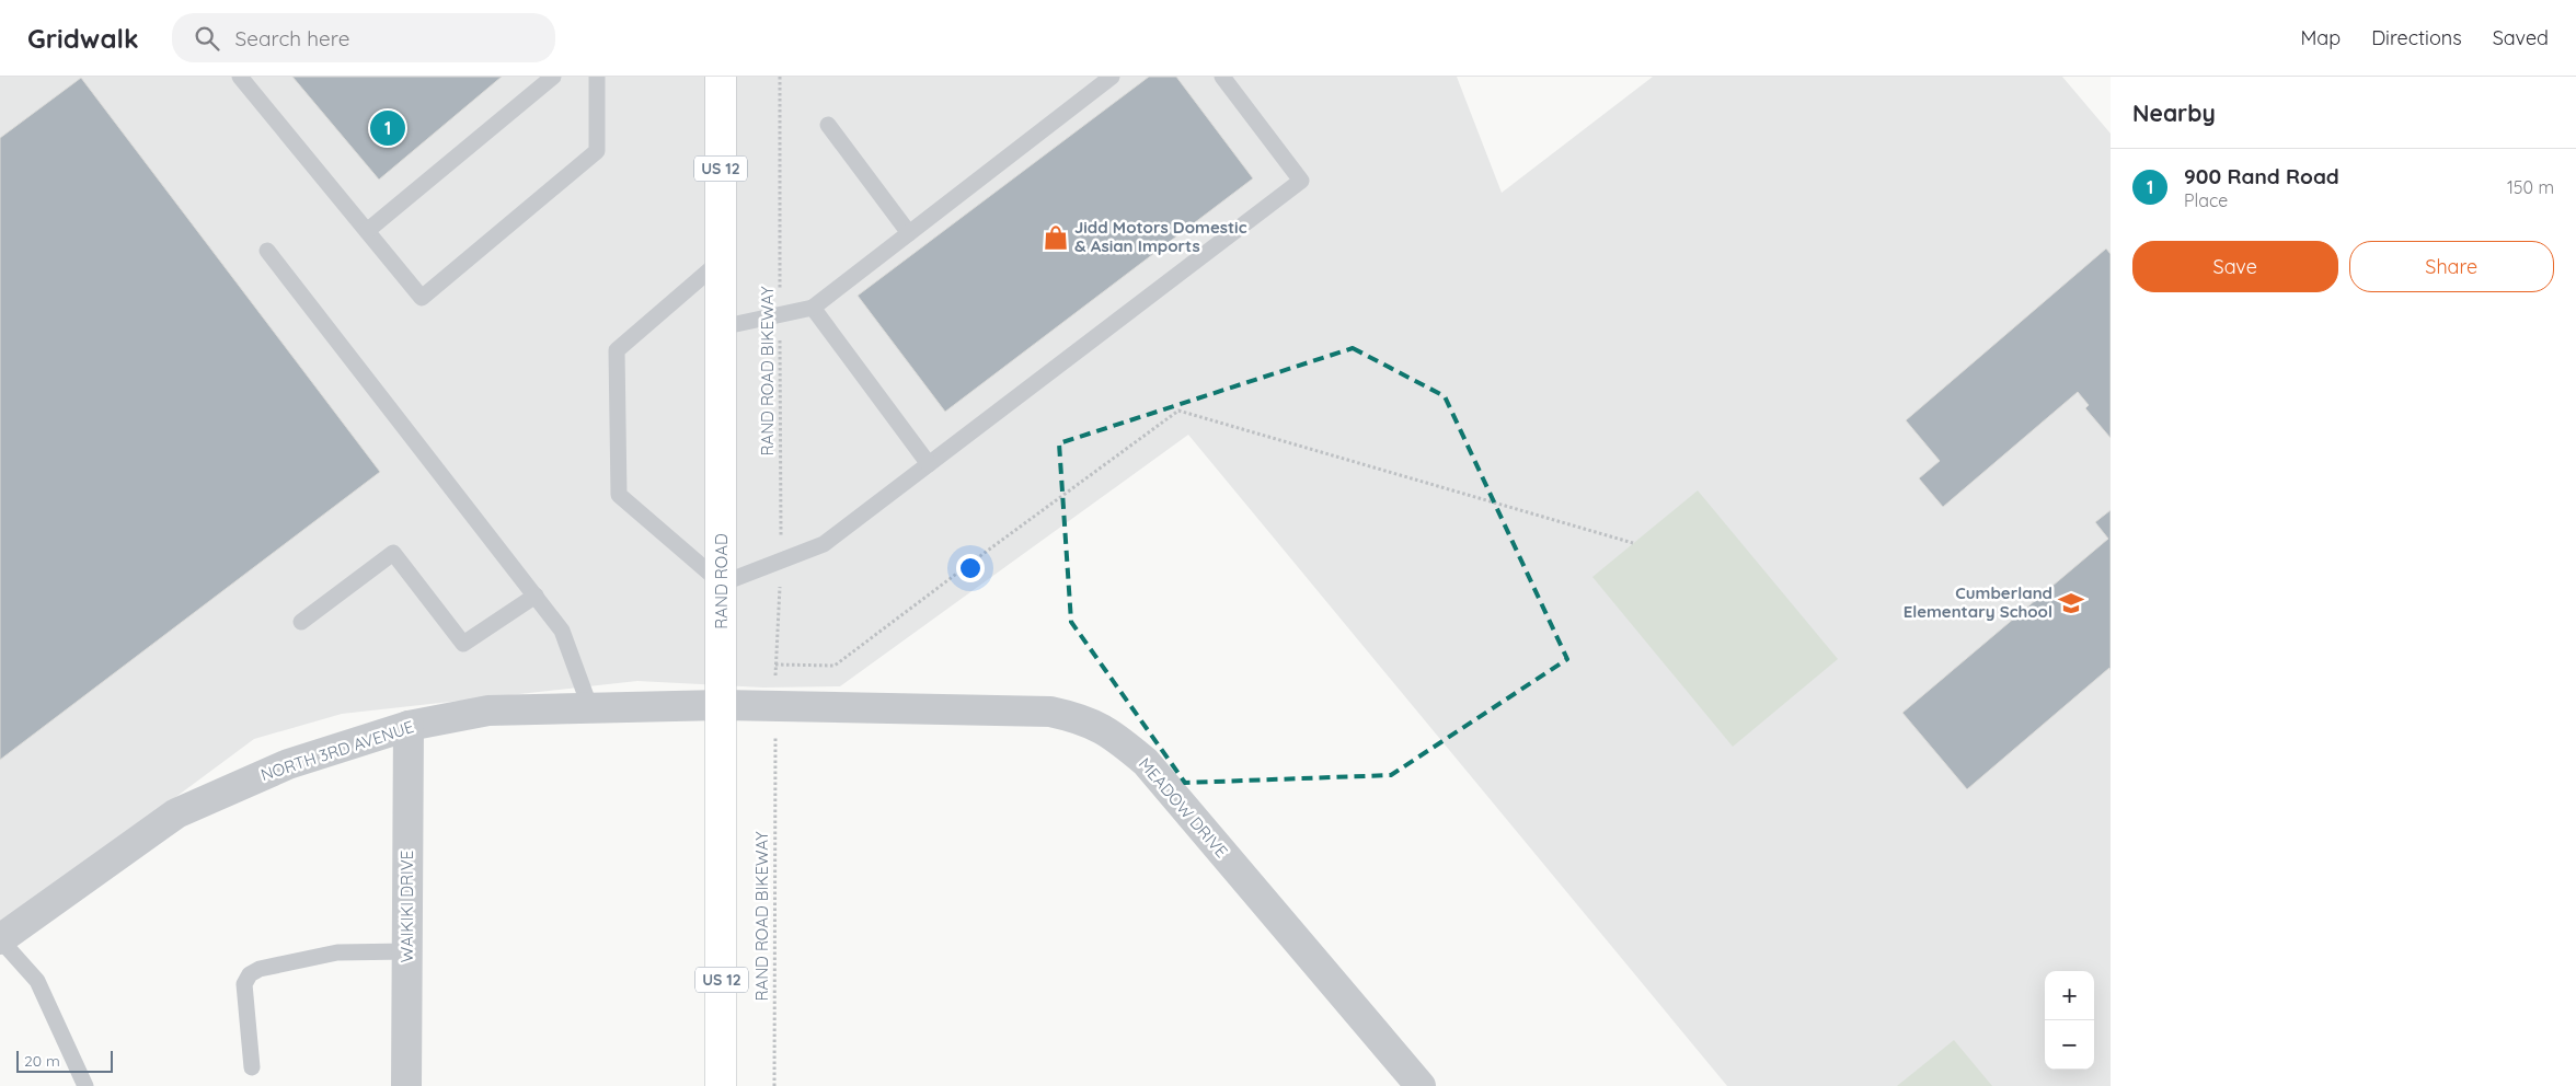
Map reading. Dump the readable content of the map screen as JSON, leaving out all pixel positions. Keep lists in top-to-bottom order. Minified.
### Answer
{"streets":{"main road":["US 12","RAND ROAD"],"street":["NORTH 3RD AVENUE","MEADOW DRIVE","WAIKIKI DRIVE"],"path":["RAND ROAD BIKEWAY"]},"crossings":[["RAND ROAD","NORTH 3RD AVENUE"],["RAND ROAD","MEADOW DRIVE"],["NORTH 3RD AVENUE","MEADOW DRIVE"],["NORTH 3RD AVENUE","WAIKIKI DRIVE"]],"places":{"shop":["Jidd Motors Domestic & Asian Imports"],"school or university":["Cumberland Elementary School"]},"scale_bar":"20 m","page":{"header":"Gridwalk","search":"Search here","nav":["Map","Directions","Saved"],"heading":"Nearby","pins":"1","list":[{"mark":"1","name":"900 Rand Road","note":"Place","value":"150 m"}],"buttons":["Save","Share"],"map_buttons":["+","−"],"scale":"20 m"}}
